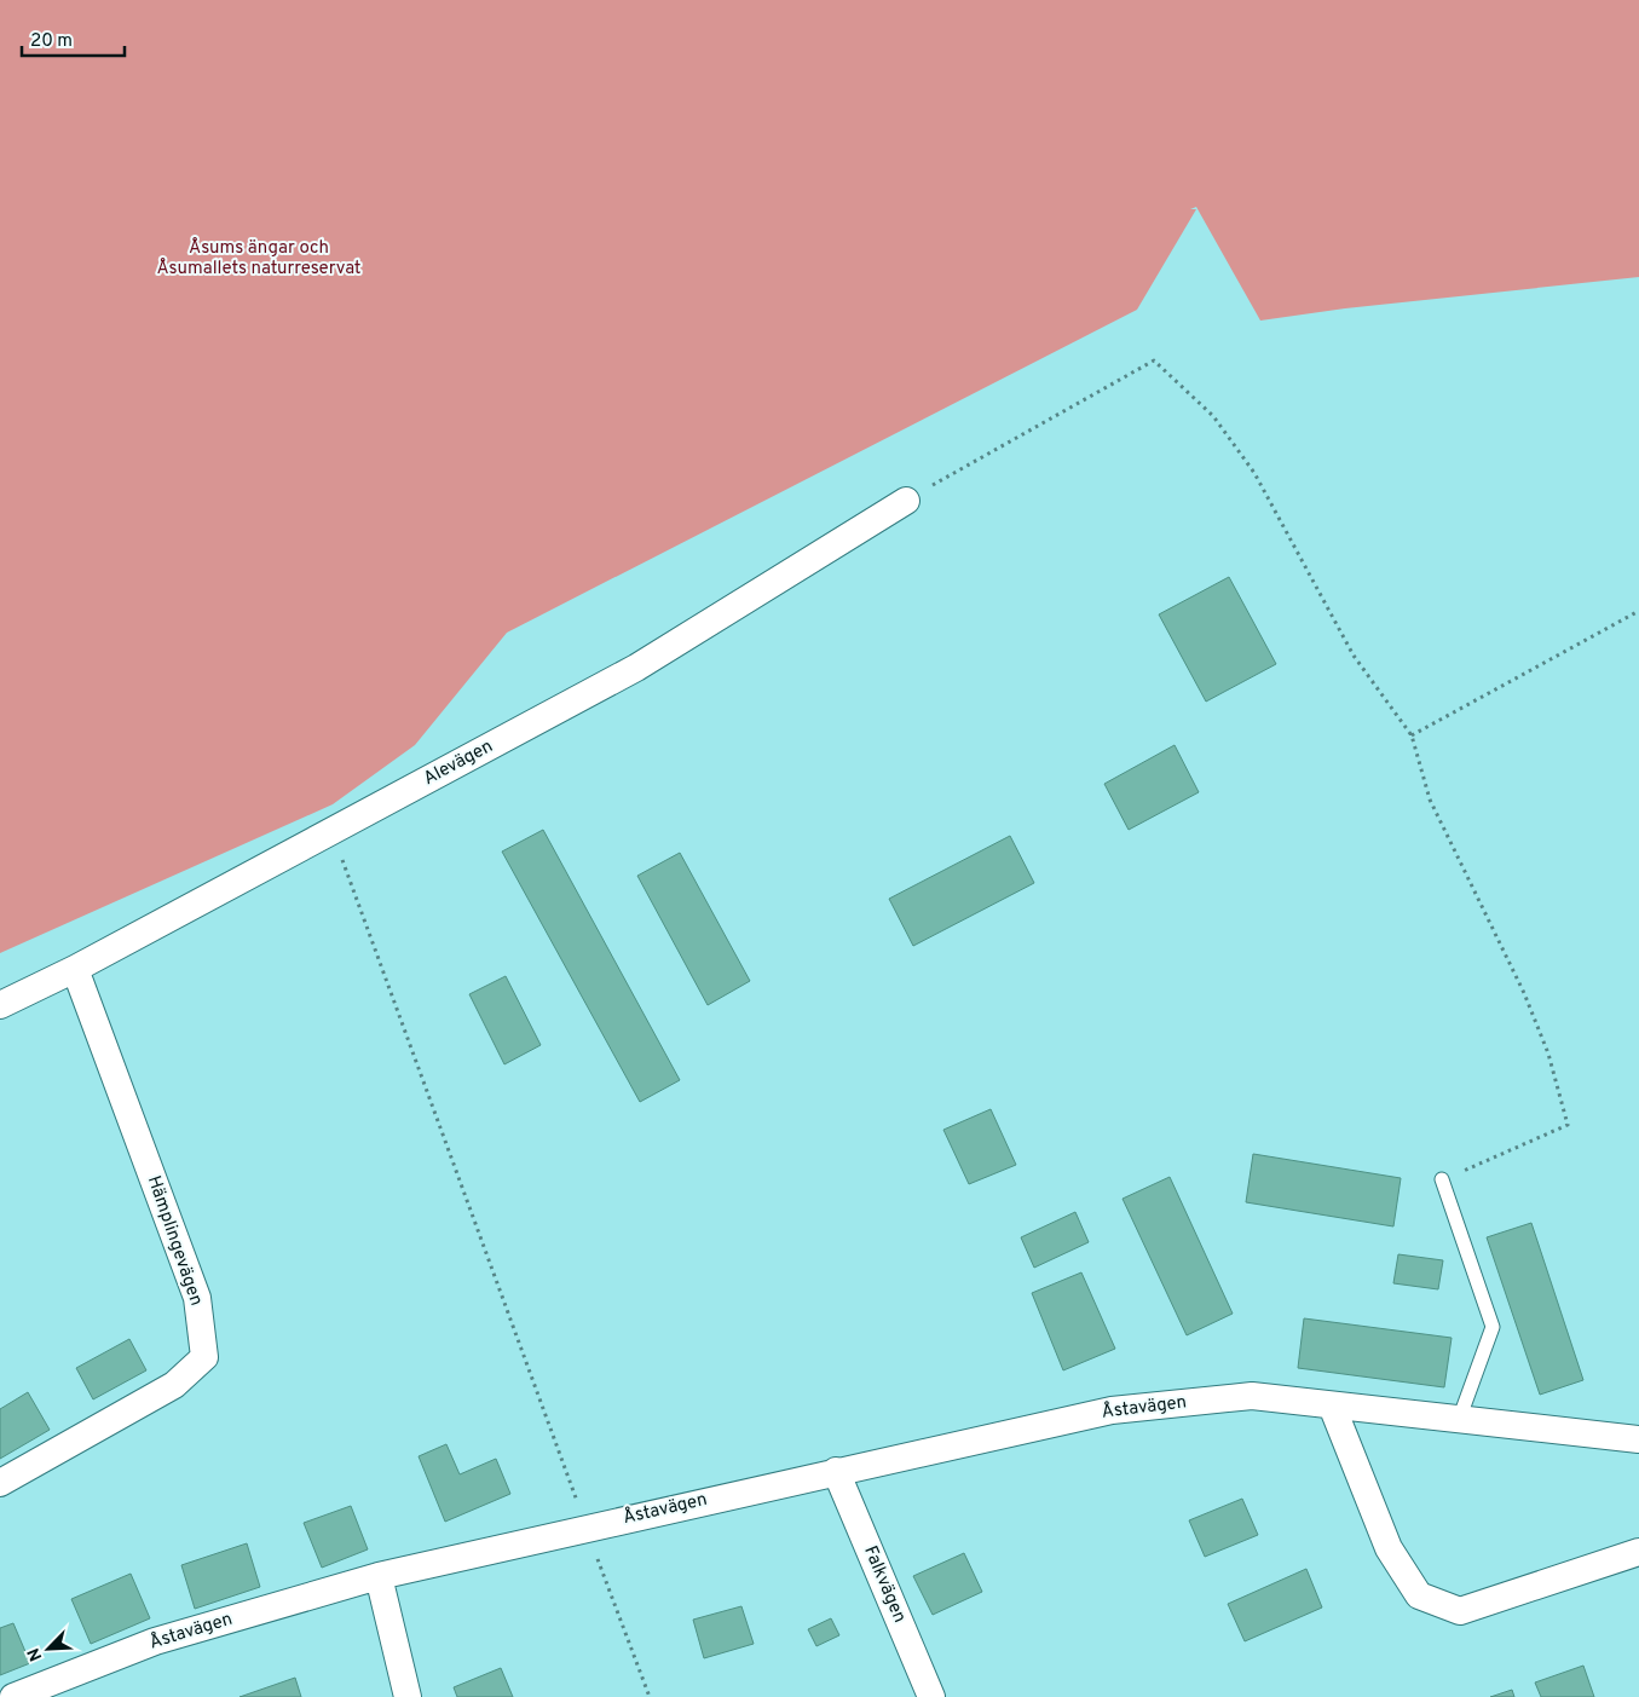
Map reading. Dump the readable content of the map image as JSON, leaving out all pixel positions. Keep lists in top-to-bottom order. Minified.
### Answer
{"streets":{"street":["Alevägen","Hämplingevägen","Åstavägen","Falkvägen"]},"crossings":[["Alevägen","Hämplingevägen"],["Åstavägen","Falkvägen"]],"parks":["Åsums ängar och Åsumallets naturreservat"],"scale_bar":"20 m","north":"bottom left"}
